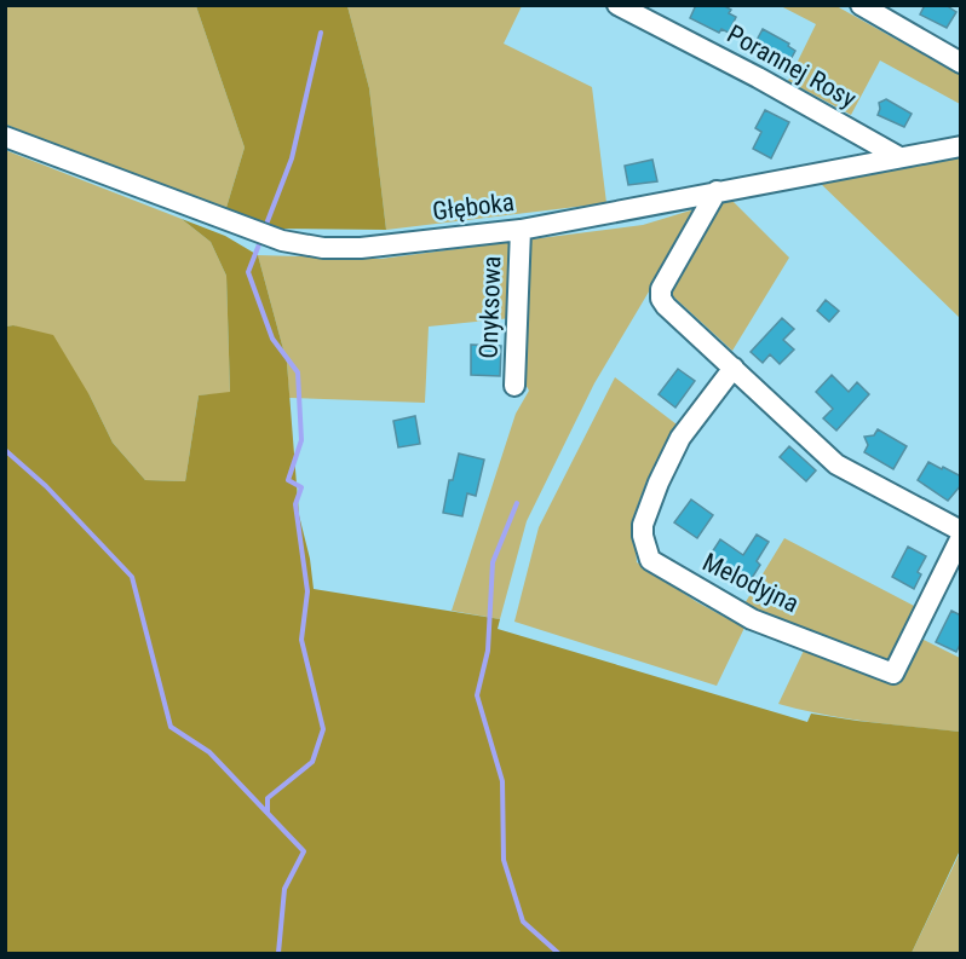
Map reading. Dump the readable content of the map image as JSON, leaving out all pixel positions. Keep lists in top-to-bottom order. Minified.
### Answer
{"streets":{"street":["Porannej Rosy","Głęboka","Onyksowa","Melodyjna"]},"crossings":[["Porannej Rosy","Głęboka"],["Głęboka","Onyksowa"]]}
